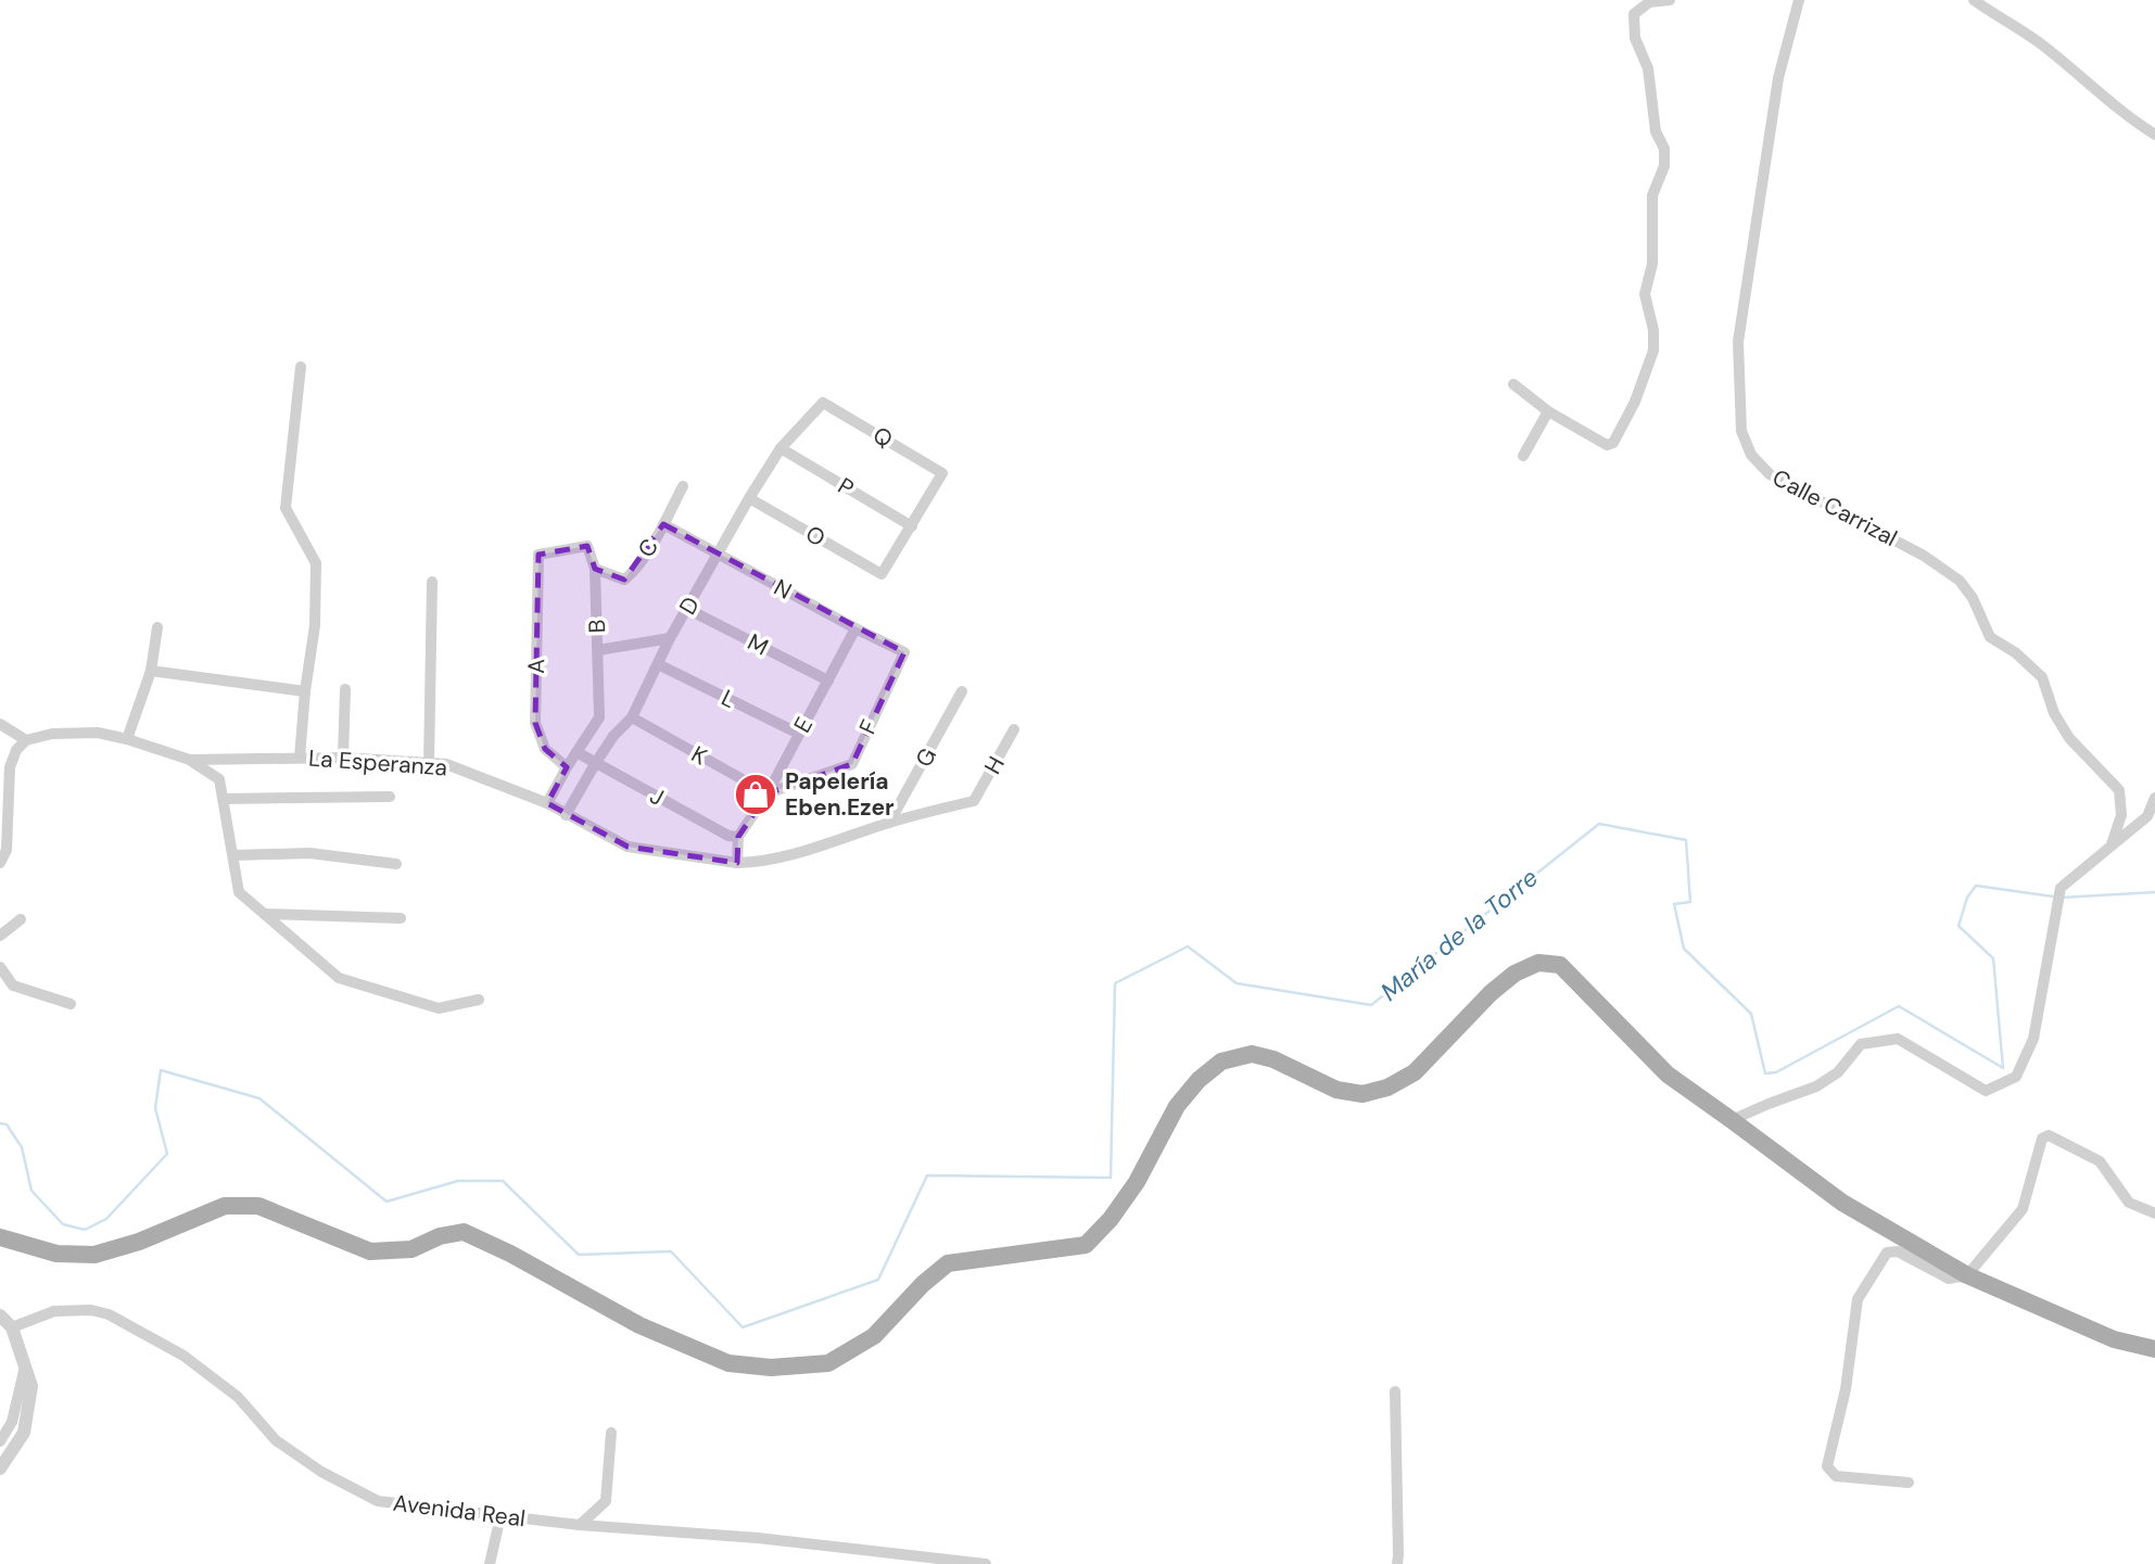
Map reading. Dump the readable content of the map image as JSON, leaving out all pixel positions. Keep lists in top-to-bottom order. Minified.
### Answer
{"streets":{"street":["Q","P","Calle Carrizal","O","C","N","D","B","M","A","L","E","F","K","G","La Esperanza","H","J","Avenida Real"]},"crossings":[["Q","P"],["Q","O"],["Q","D"],["P","O"],["P","D"],["O","D"],["C","N"],["C","B"],["C","A"],["N","D"],["N","E"],["N","F"],["D","M"],["D","L"],["D","K"],["D","La Esperanza"],["D","J"],["B","A"],["B","J"],["M","E"],["L","E"],["E","F"],["E","K"],["E","J"],["F","K"],["G","La Esperanza"],["La Esperanza","H"]],"water":["María de la Torre"],"places":{"shop":["Papelería Eben.Ezer"]}}
